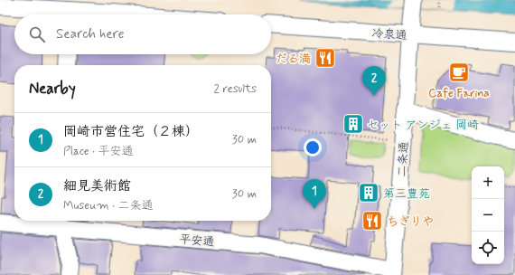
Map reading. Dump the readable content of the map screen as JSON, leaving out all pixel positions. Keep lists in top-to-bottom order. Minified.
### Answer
{"streets":{"street":["冷泉通","二条通","平安通"]},"crossings":[["冷泉通","二条通"],["二条通","平安通"]],"places":{"restaurant":["だる満","ちぎりや"],"cafe":["Cafe Farina"],"building":["セット アンジェ 岡崎","第三豊苑"]},"page":{"search":"Search here","heading":["Nearby","2 results"],"pins":["2","1"],"list":[{"mark":"1","name":"岡崎市営住宅（２棟）","note":"Place · 平安通","value":"30 m"},{"mark":"2","name":"細見美術館","note":"Museum · 二条通","value":"30 m"}],"map_buttons":["+","−"]}}
